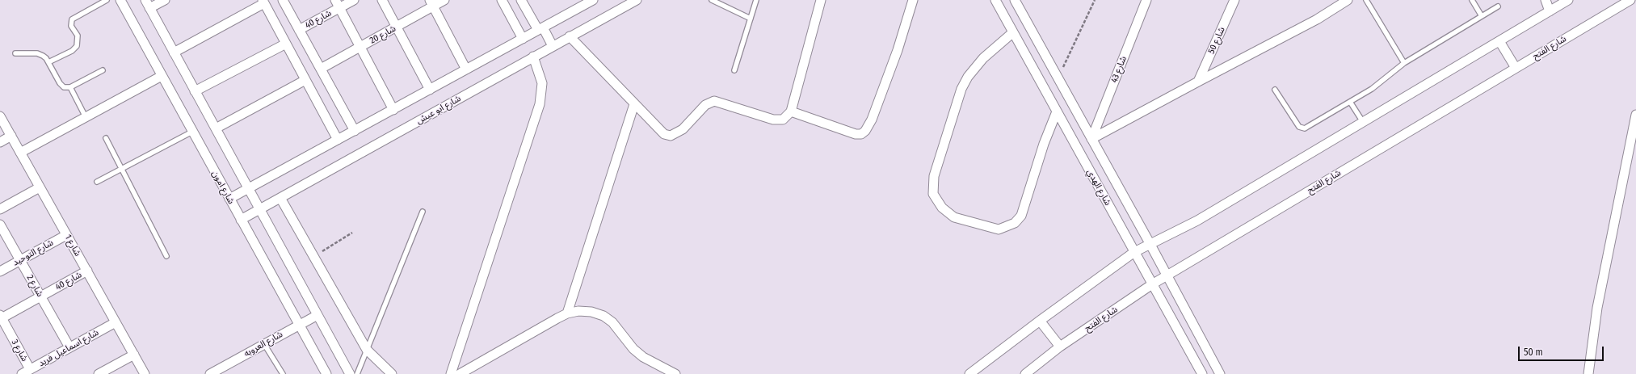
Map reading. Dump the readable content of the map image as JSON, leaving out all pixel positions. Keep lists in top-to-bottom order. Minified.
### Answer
{"streets":{"street":["شارع 40","شارع 20","شارع 50","شارع الفتح","شارع 43","شارع ابو عيش","شارع امون","شارع الهدي","شارع 1","شارع التوحيد","شارع 2","شارع العروبه","شارع اسماعيل فريد","شارع 3"]},"crossings":[["شارع 40","شارع 1"],["شارع 40","شارع 2"],["شارع 40","شارع 3"],["شارع الفتح","شارع الهدي"],["شارع 43","شارع الهدي"],["شارع ابو عيش","شارع امون"],["شارع امون","شارع العروبه"],["شارع 1","شارع التوحيد"],["شارع 1","شارع اسماعيل فريد"],["شارع التوحيد","شارع 2"],["شارع 2","شارع اسماعيل فريد"],["شارع اسماعيل فريد","شارع 3"]],"scale_bar":"50 m"}
